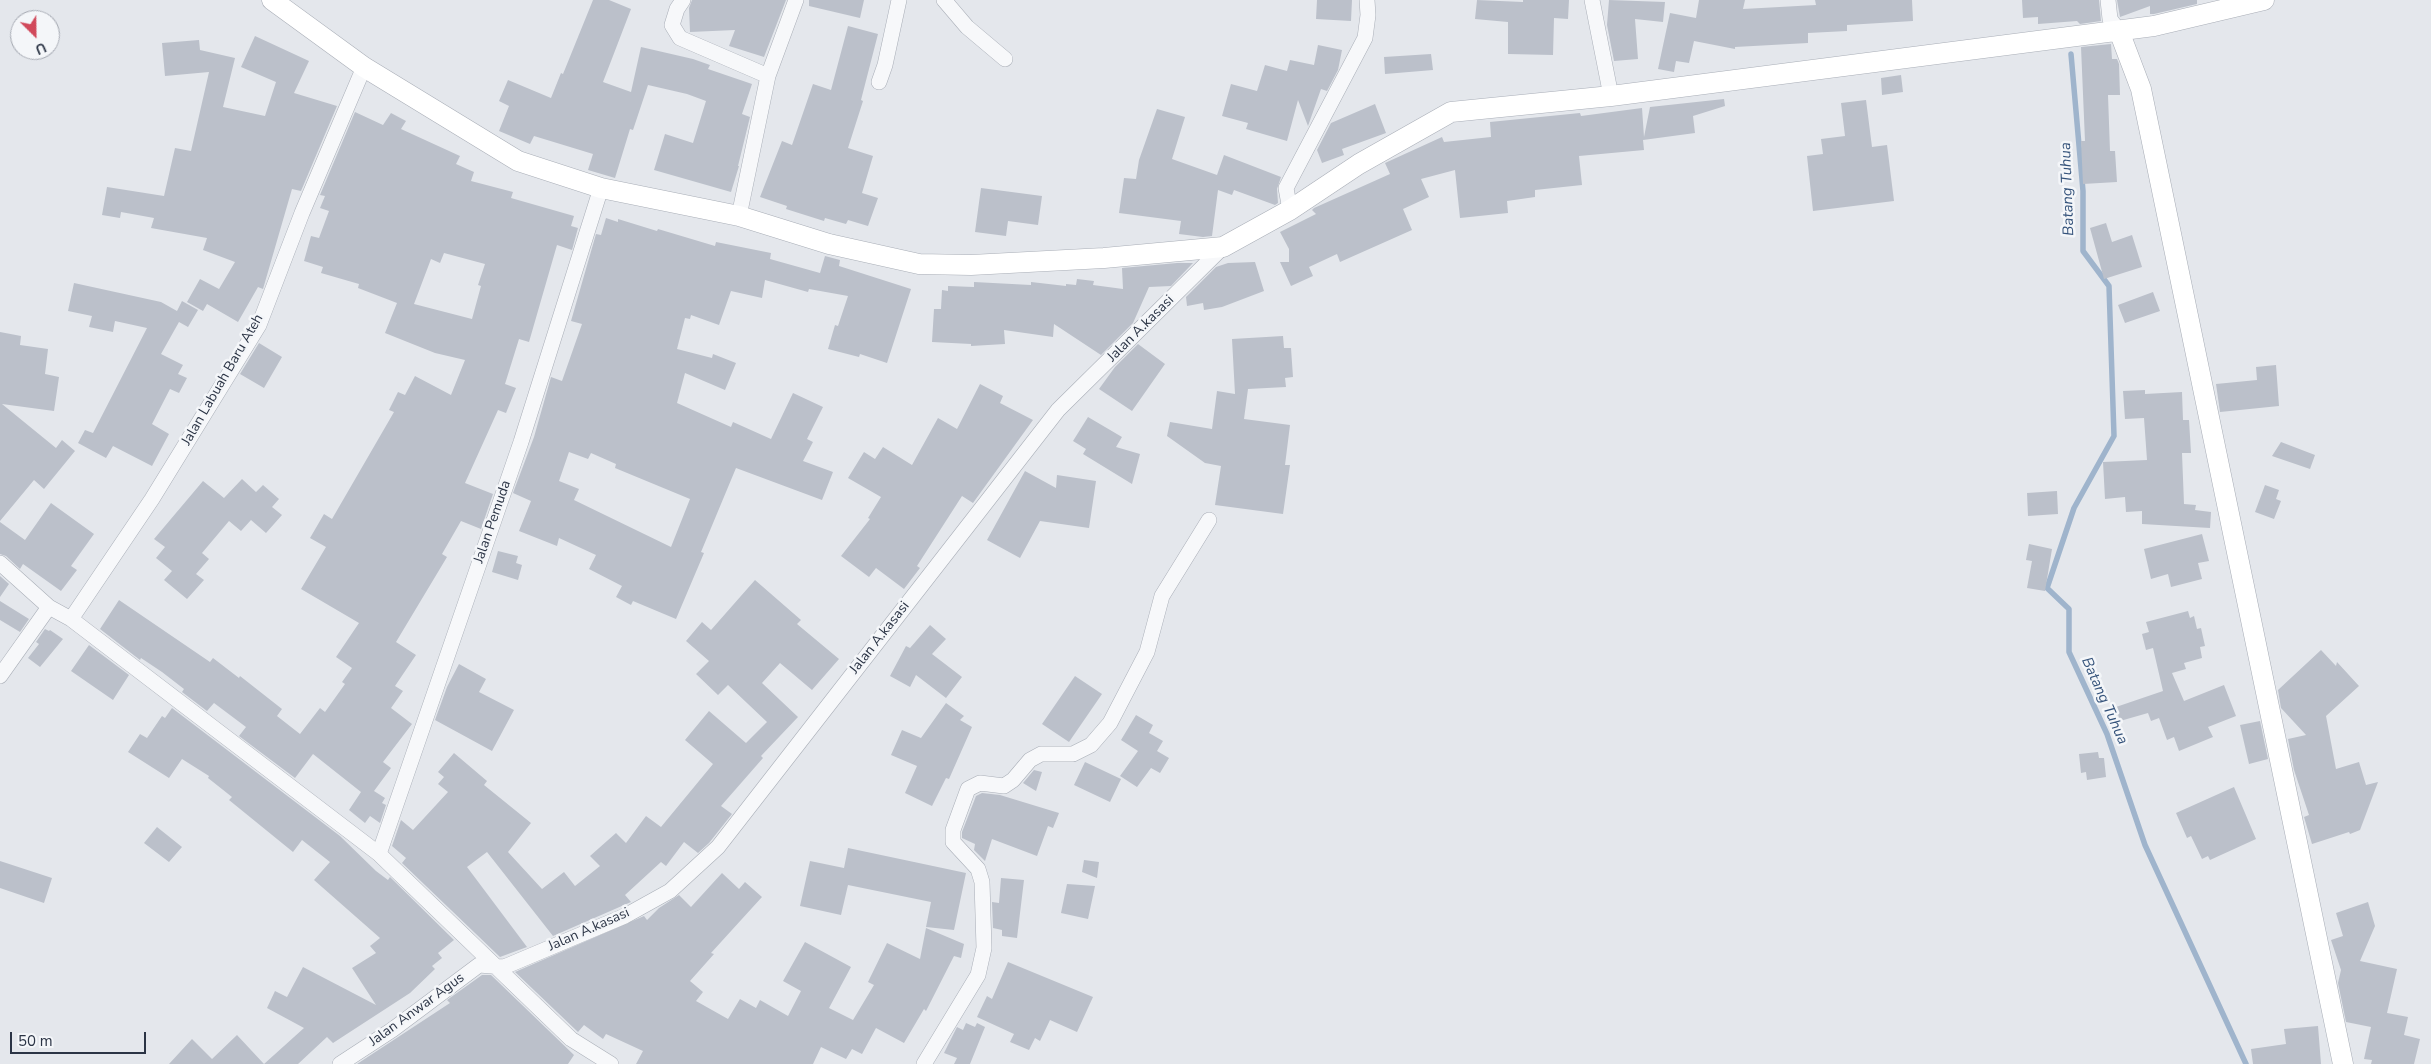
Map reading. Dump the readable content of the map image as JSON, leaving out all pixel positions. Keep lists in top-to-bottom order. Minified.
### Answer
{"streets":{"street":["Jalan A.kasasi","Jalan Labuah Baru Ateh","Jalan Pemuda","Jalan Anwar Agus"]},"crossings":[["Jalan A.kasasi","Jalan Anwar Agus"]],"water":["Batang Tuhua"],"scale_bar":"50 m","north":"bottom right"}
